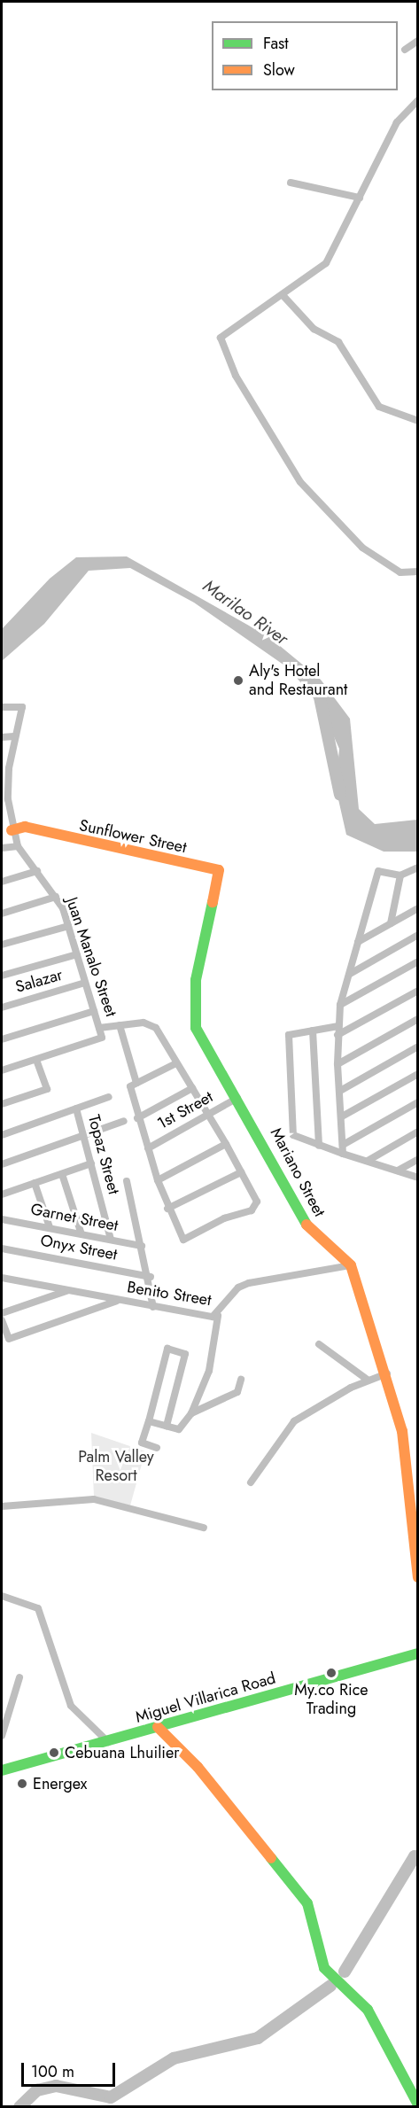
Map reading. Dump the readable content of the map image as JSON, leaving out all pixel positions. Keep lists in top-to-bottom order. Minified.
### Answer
{"streets":{"main road":["Sunflower Street","Mariano Street","Miguel Villarica Road"],"street":["Juan Manalo Street","Salazar","1st Street","Topaz Street","Garnet Street","Onyx Street","Benito Street"]},"crossings":[["Sunflower Street","Juan Manalo Street"],["Sunflower Street","Mariano Street"],["Juan Manalo Street","Salazar"],["1st Street","Mariano Street"],["Topaz Street","Garnet Street"],["Mariano Street","Benito Street"]],"water":["Marilao River"],"parks":["Palm Valley Resort"],"places":["Aly's Hotel and Restaurant","My.co Rice Trading","Cebuana Lhuilier","Energex"],"legend":["Fast","Slow"],"scale_bar":"100 m"}
